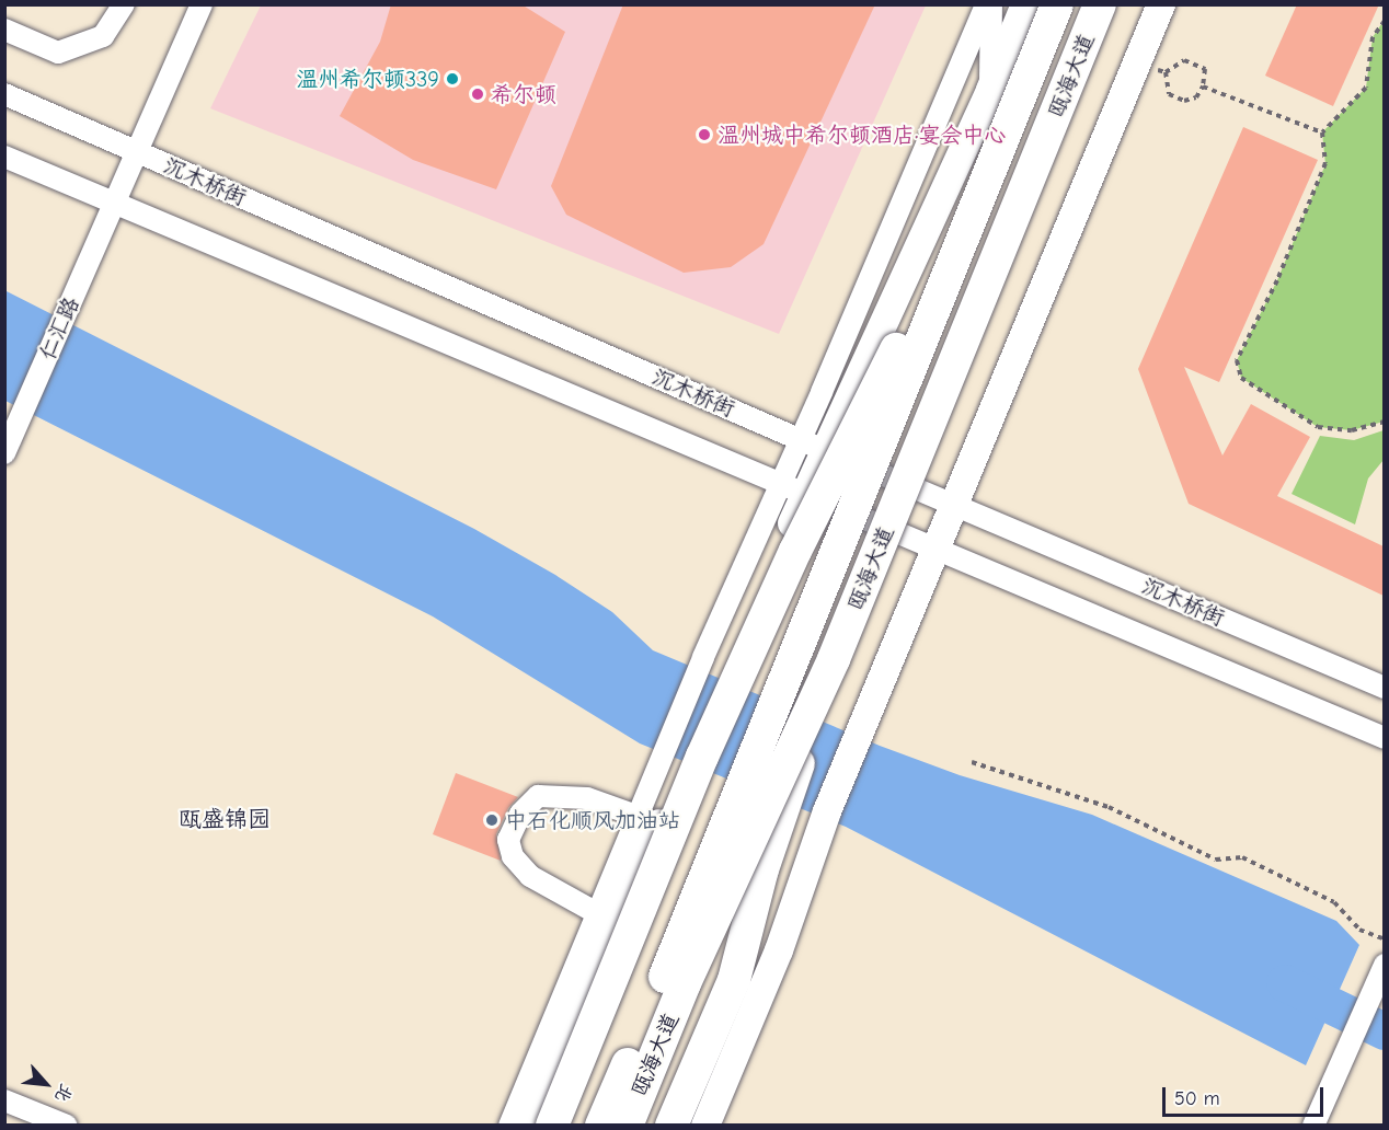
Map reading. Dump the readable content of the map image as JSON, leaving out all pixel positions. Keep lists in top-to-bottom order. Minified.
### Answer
{"streets":{"highway":["瓯海大道"],"street":["沉木桥街","仁汇路"]},"crossings":[["沉木桥街","仁汇路"]],"districts":["瓯盛锦园"],"places":["温州希尔顿339","希尔顿","温州城中希尔顿酒店·宴会中心","中石化顺风加油站"],"scale_bar":"50 m","north":"bottom right"}
